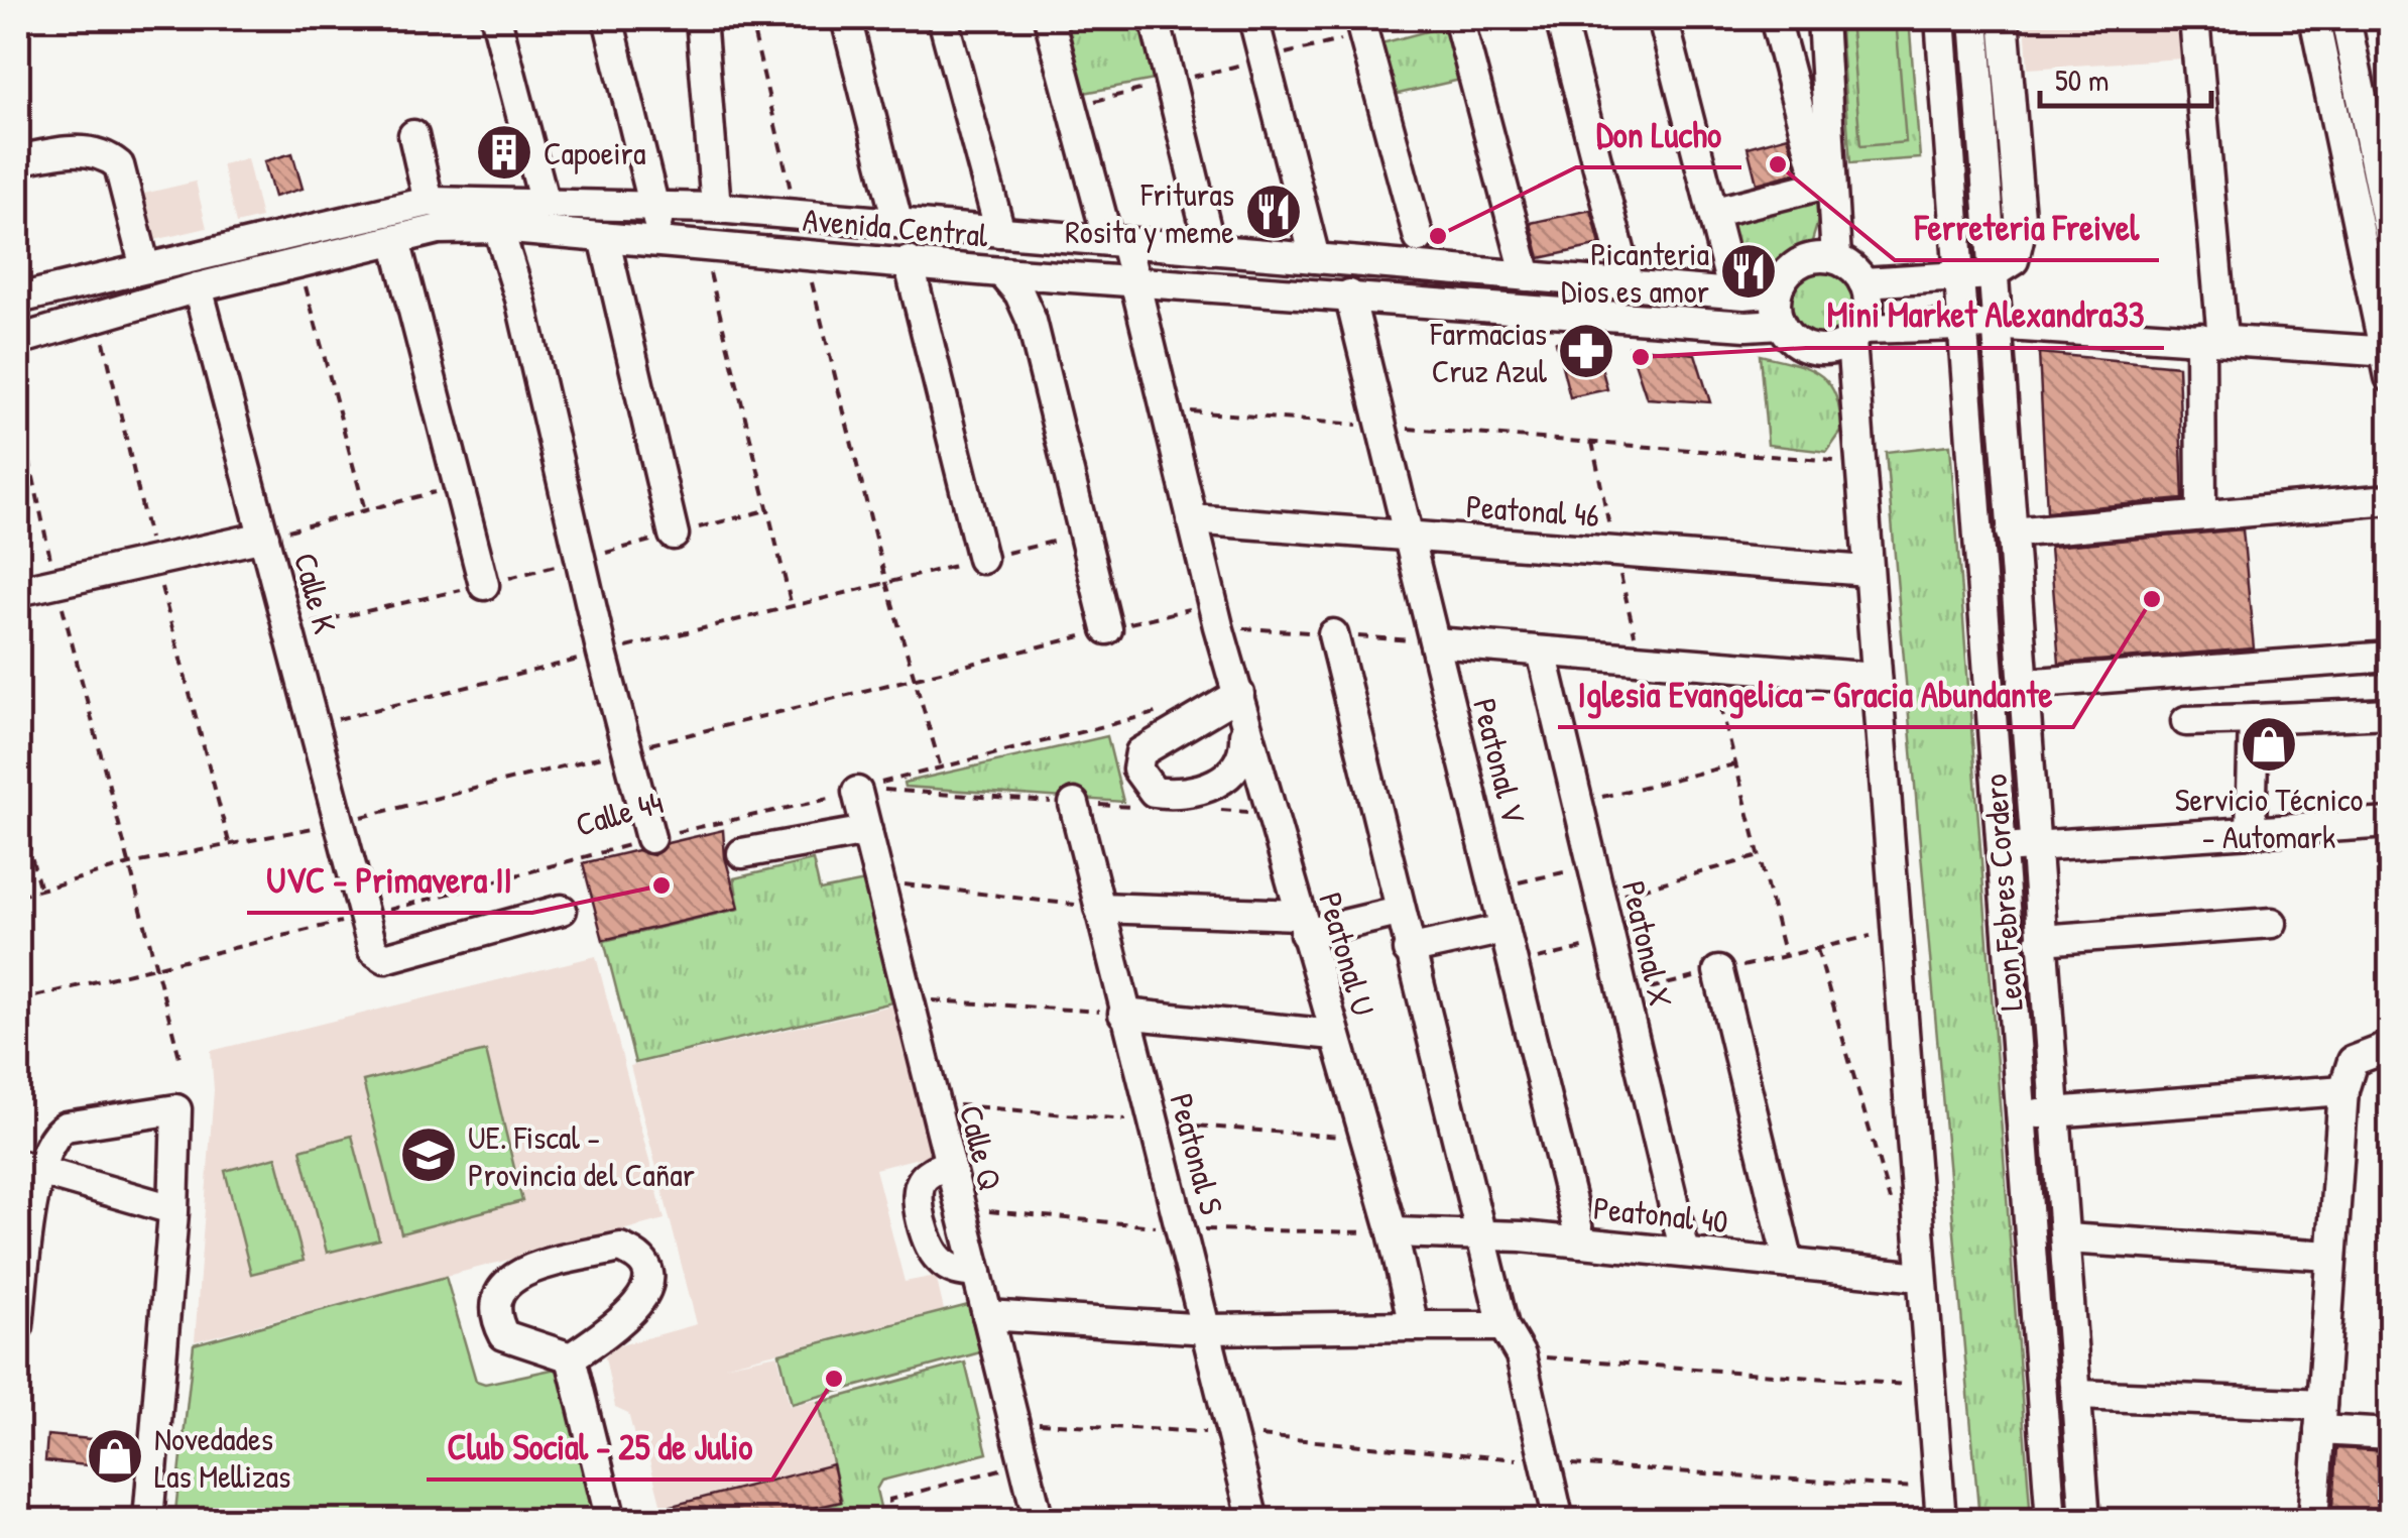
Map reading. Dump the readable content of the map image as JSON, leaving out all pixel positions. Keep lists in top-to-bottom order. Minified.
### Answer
{"streets":{"street":["Avenida Central","Peatonal 46","Calle K","Peatonal V","Leon Febres Cordero","Peatonal X","Peatonal U","Calle Q","Peatonal S","Peatonal 40"],"path":["Calle 44"]},"crossings":[["Avenida Central","Calle K"],["Avenida Central","Peatonal V"],["Avenida Central","Peatonal U"],["Peatonal 46","Peatonal V"],["Peatonal 46","Peatonal U"],["Calle K","Calle 44"],["Peatonal V","Peatonal 40"],["Calle 44","Calle Q"],["Peatonal X","Peatonal 40"],["Peatonal U","Peatonal 40"]],"places":{"building":["Capoeira"],"other":["Ferreteria Freivel","Don Lucho","Mini Market Alexandra33","Iglesia Evangelica - Gracia Abundante","UVC - Primavera II","Club Social - 25 de Julio"],"restaurant":["Frituras Rosita y meme","Picanteria Dios es amor"],"pharmacy":["Farmacias Cruz Azul"],"shop":["Servicio Técnico - Automark","Novedades Las Mellizas"],"school or university":["UE. Fiscal - Provincia del Cañar"]},"scale_bar":"50 m"}
